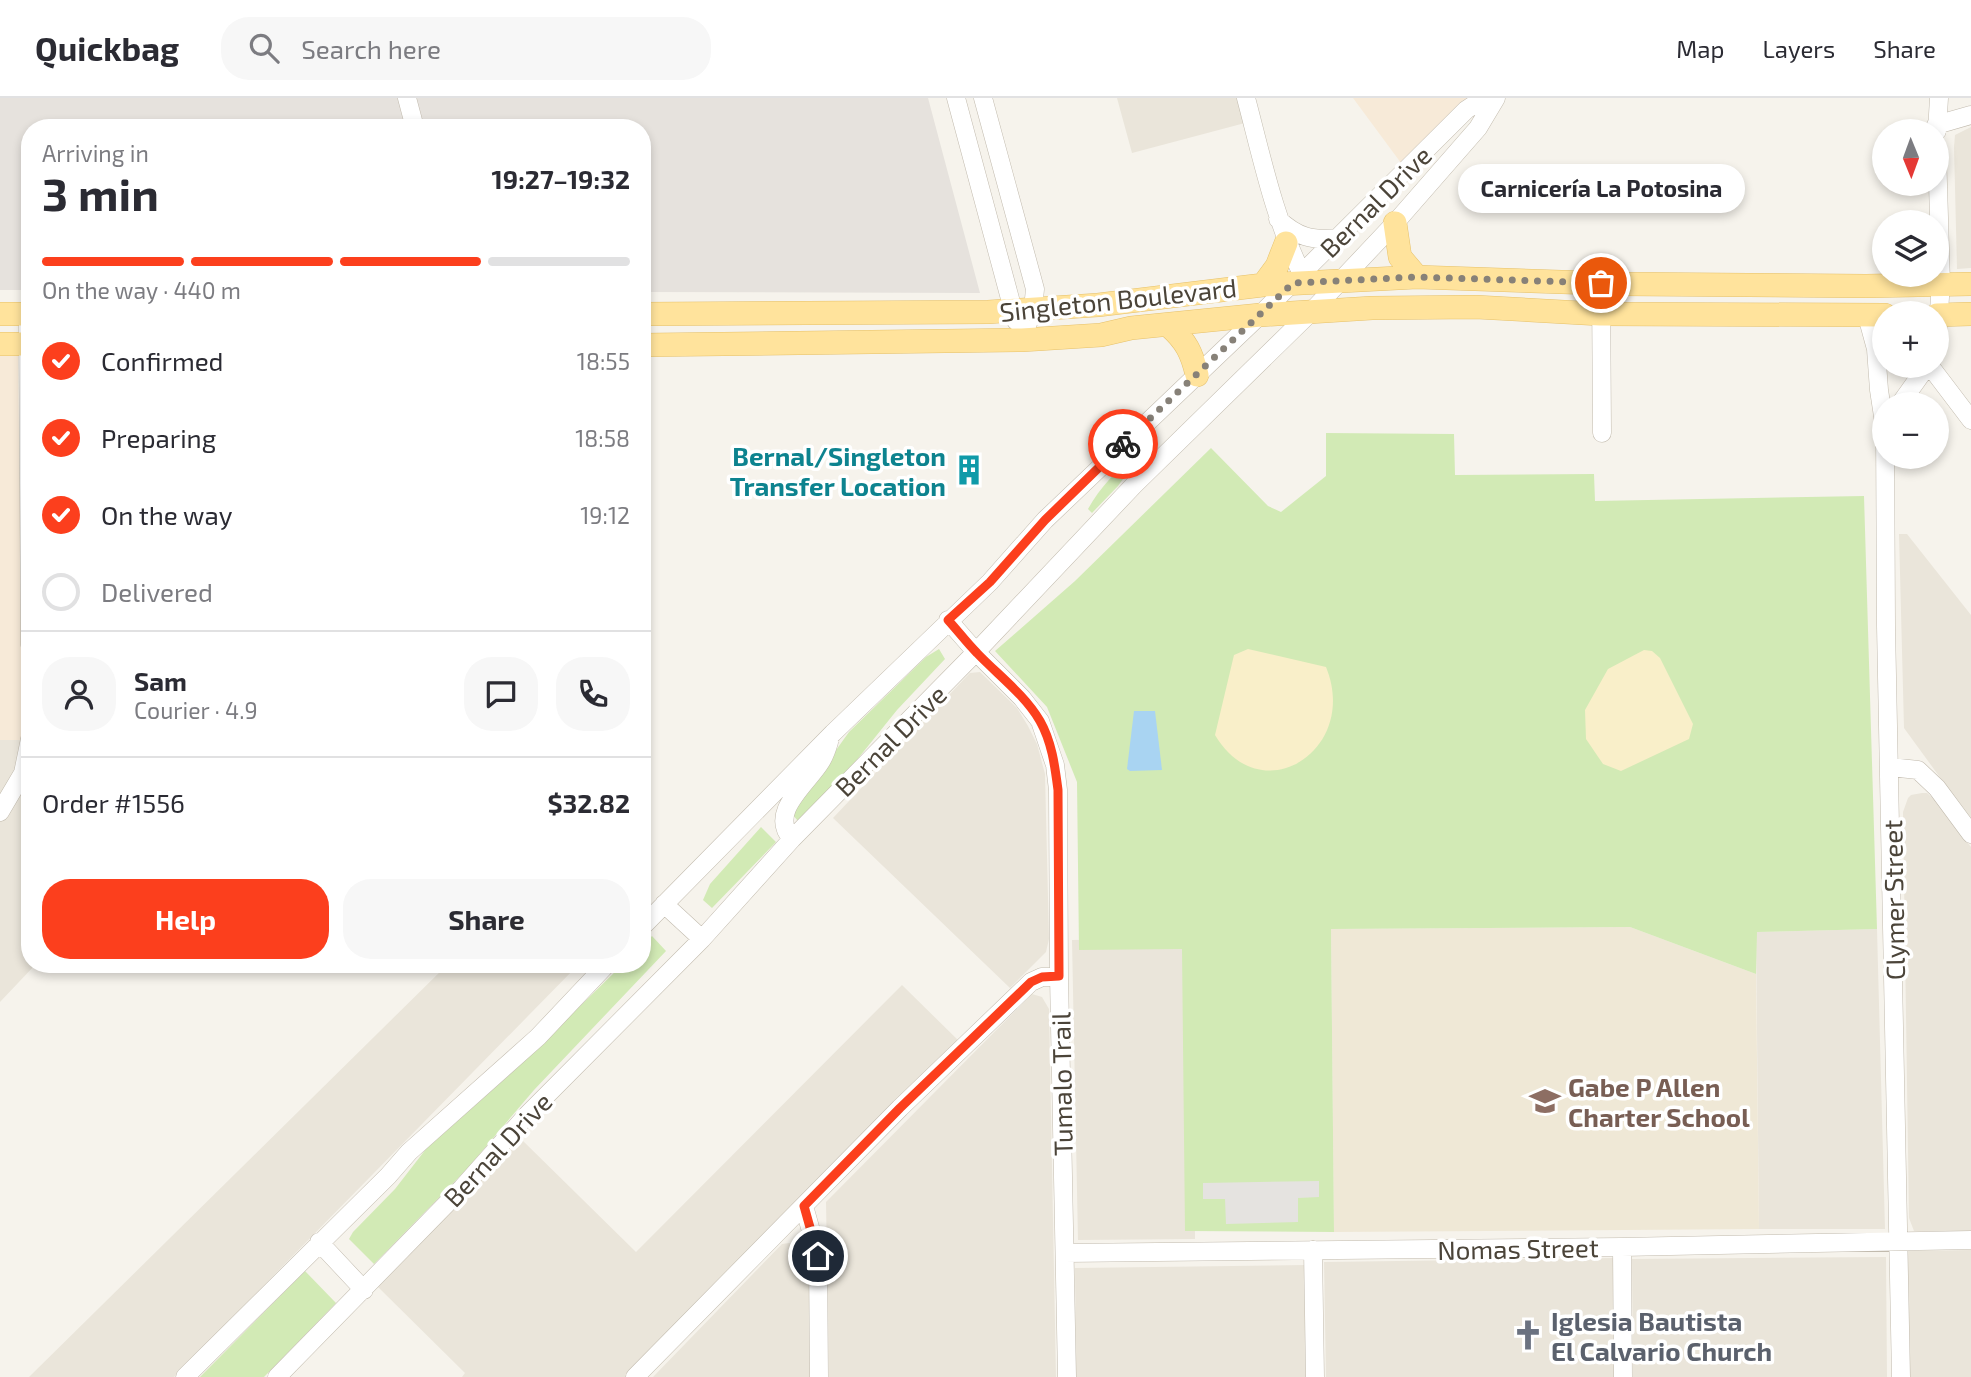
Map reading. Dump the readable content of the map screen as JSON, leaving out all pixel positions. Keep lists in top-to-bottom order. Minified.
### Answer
{"streets":{"main road":["Singleton Boulevard"],"street":["Bernal Drive","Clymer Street","Tumalo Trail","Nomas Street"]},"crossings":[["Bernal Drive","Singleton Boulevard"],["Bernal Drive","Tumalo Trail"],["Clymer Street","Nomas Street"],["Tumalo Trail","Nomas Street"]],"places":{"other":["Carnicería La Potosina"],"building":["Bernal/Singleton Transfer Location"],"school or university":["Gabe P Allen Charter School"],"church":["Iglesia Bautista El Calvario Church"]},"north":"bottom","page":{"header":"Quickbag","search":"Search here","nav":["Map","Layers","Share"],"map_buttons":["+","−"],"heading":["3 min","Arriving in","19:27–19:32"],"panel":["Sam","Courier · 4.9","Order #1556","$32.82"],"bubble":"Carnicería La Potosina","bar":"On the way · 440 m","list":[["Confirmed","18:55"],["Preparing","18:58"],["On the way","19:12"],"Delivered"],"buttons":["Help","Share"]}}
